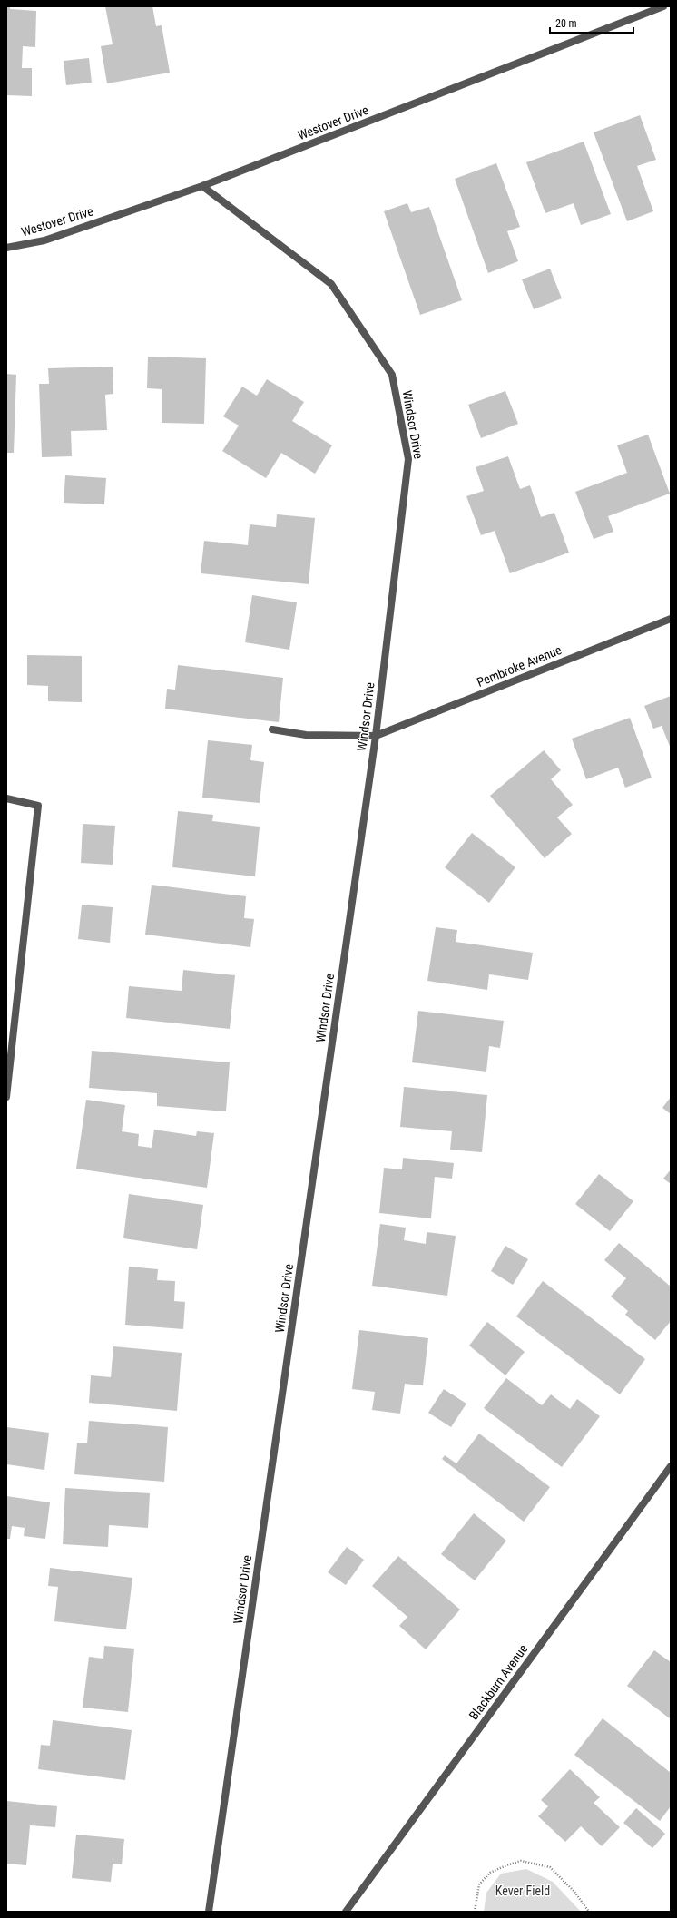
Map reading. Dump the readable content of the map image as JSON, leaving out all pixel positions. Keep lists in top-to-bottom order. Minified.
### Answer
{"streets":{"street":["Westover Drive","Windsor Drive","Pembroke Avenue","Blackburn Avenue"]},"crossings":[["Westover Drive","Windsor Drive"],["Windsor Drive","Pembroke Avenue"]],"parks":["Kever Field"],"scale_bar":"20 m"}
